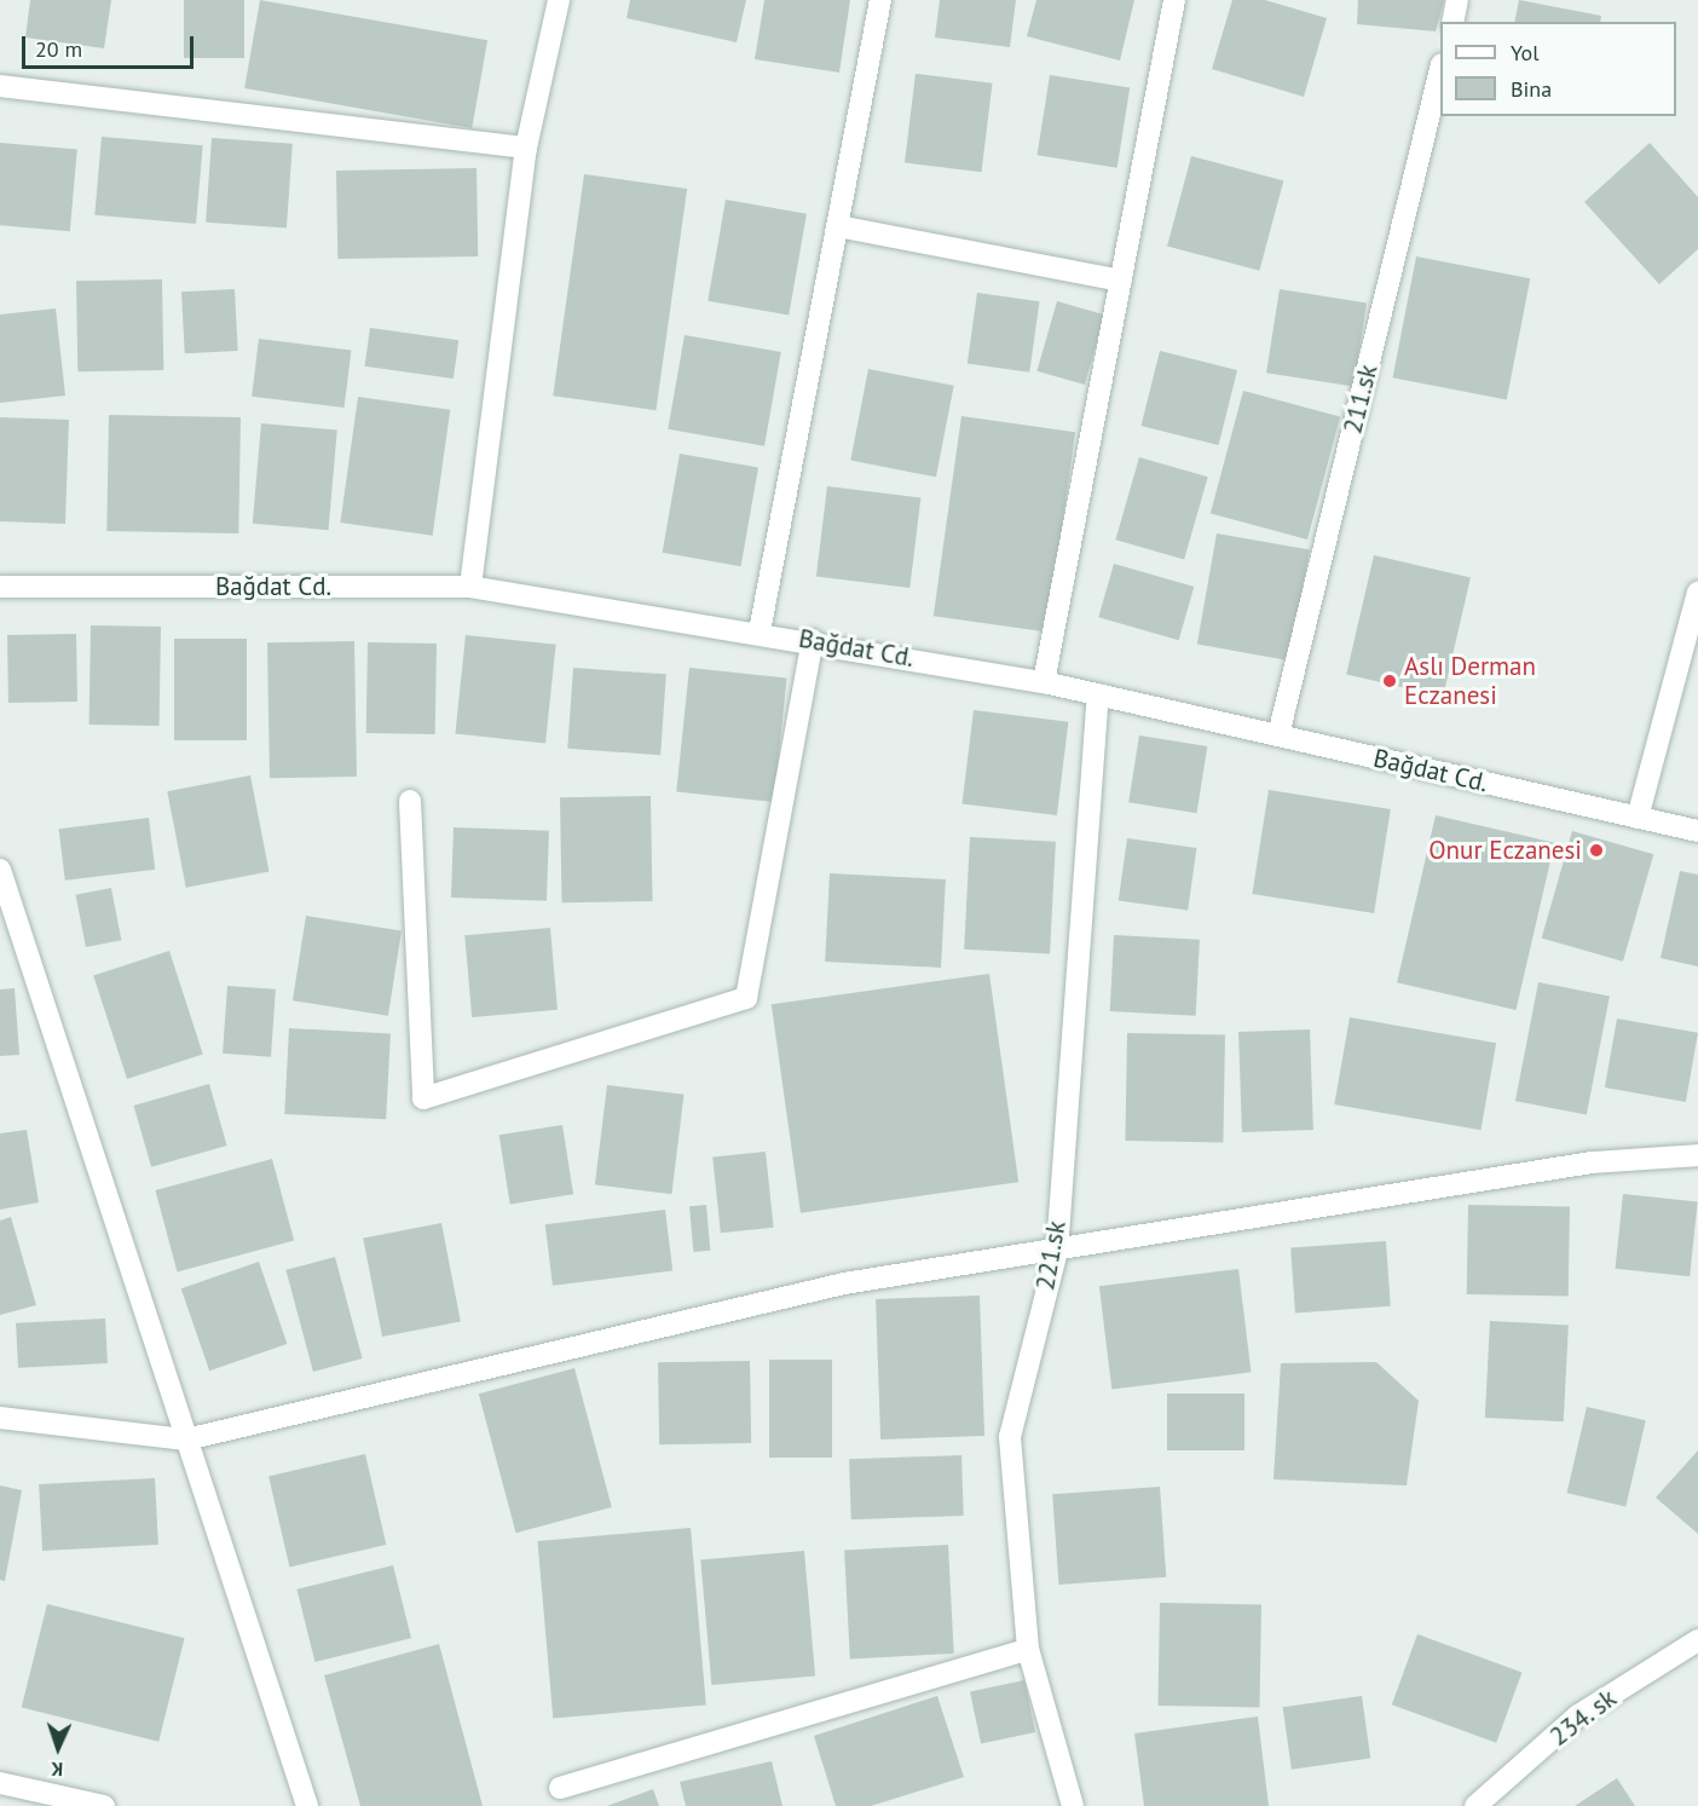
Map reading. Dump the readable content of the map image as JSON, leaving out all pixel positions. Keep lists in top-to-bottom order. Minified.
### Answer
{"streets":{"street":["211.sk","Bağdat Cd.","221.sk","234. sk"]},"crossings":[["211.sk","Bağdat Cd."],["Bağdat Cd.","221.sk"]],"places":["Aslı Derman Eczanesi","Onur Eczanesi"],"legend":["Yol","Bina"],"scale_bar":"20 m","north":"bottom"}
